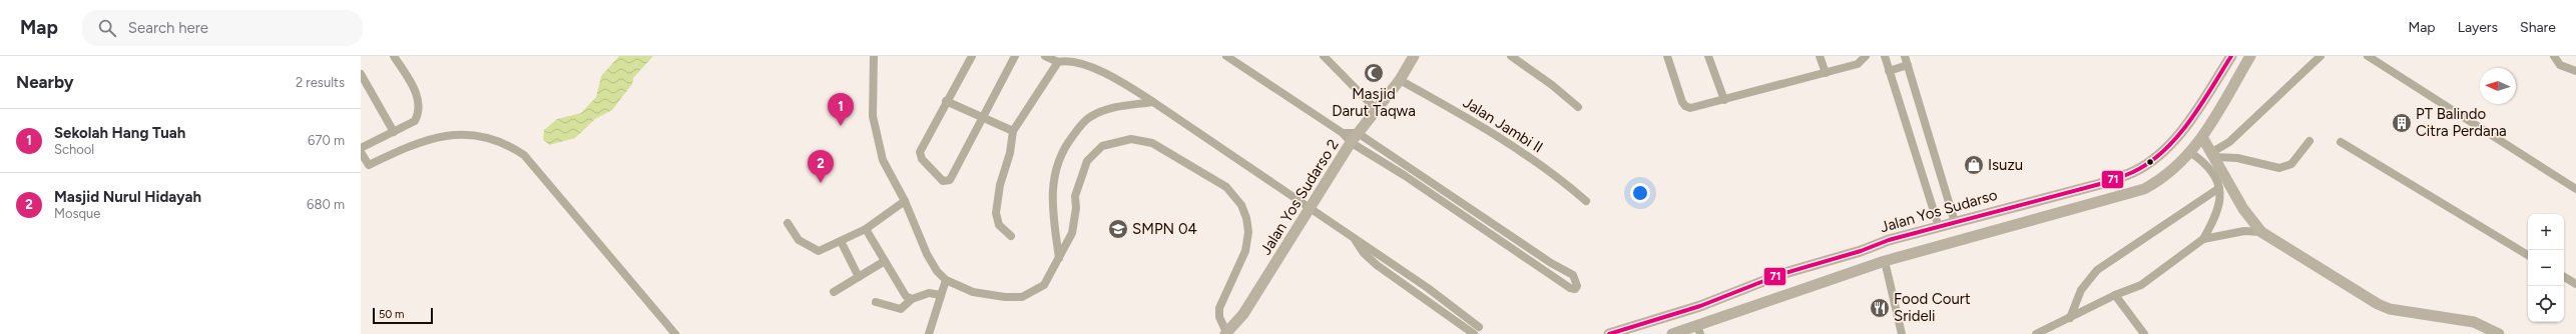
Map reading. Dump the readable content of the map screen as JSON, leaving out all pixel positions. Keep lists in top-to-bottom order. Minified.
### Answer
{"streets":{"main road":["Jalan Yos Sudarso 2","Jalan Yos Sudarso"],"street":["Jalan Jambi II"]},"crossings":[["Jalan Jambi II","Jalan Yos Sudarso 2"]],"places":{"mosque":["Masjid Darut Taqwa"],"building":["PT Balindo Citra Perdana"],"shop":["Isuzu"],"school or university":["SMPN 04"],"restaurant":["Food Court Srideli"]},"lines":["transit line 71"],"scale_bar":"50 m","north":"left","page":{"header":"Map","search":"Search here","nav":["Map","Layers","Share"],"heading":["Nearby","2 results"],"pins":["1","2"],"list":[{"mark":"1","name":"Sekolah Hang Tuah","note":"School","value":"670 m"},{"mark":"2","name":"Masjid Nurul Hidayah","note":"Mosque","value":"680 m"}],"map_buttons":["+","−"],"scale":"50 m"}}
